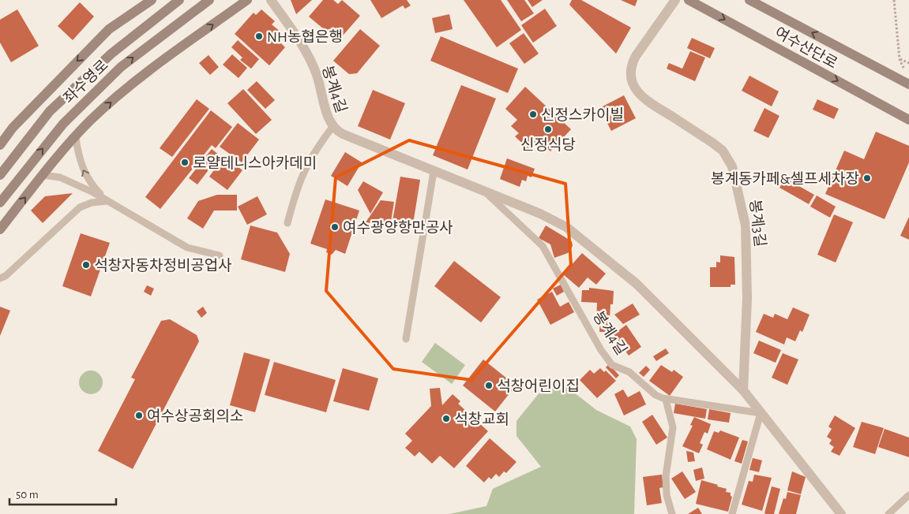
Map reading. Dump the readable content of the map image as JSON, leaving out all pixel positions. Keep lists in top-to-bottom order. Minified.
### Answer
{"streets":{"street":["여수산단로","좌수영로","봉계4길","봉계3길"]},"crossings":[["봉계4길","봉계3길"]],"places":["NH농협은행","신정스카이빌","신정식당","로얄테니스아카데미","봉계동카페&셀프세차장","여수광양항만공사","석창자동차정비공업사","석창어린이집","여수상공회의소","석창교회"],"scale_bar":"50 m"}
